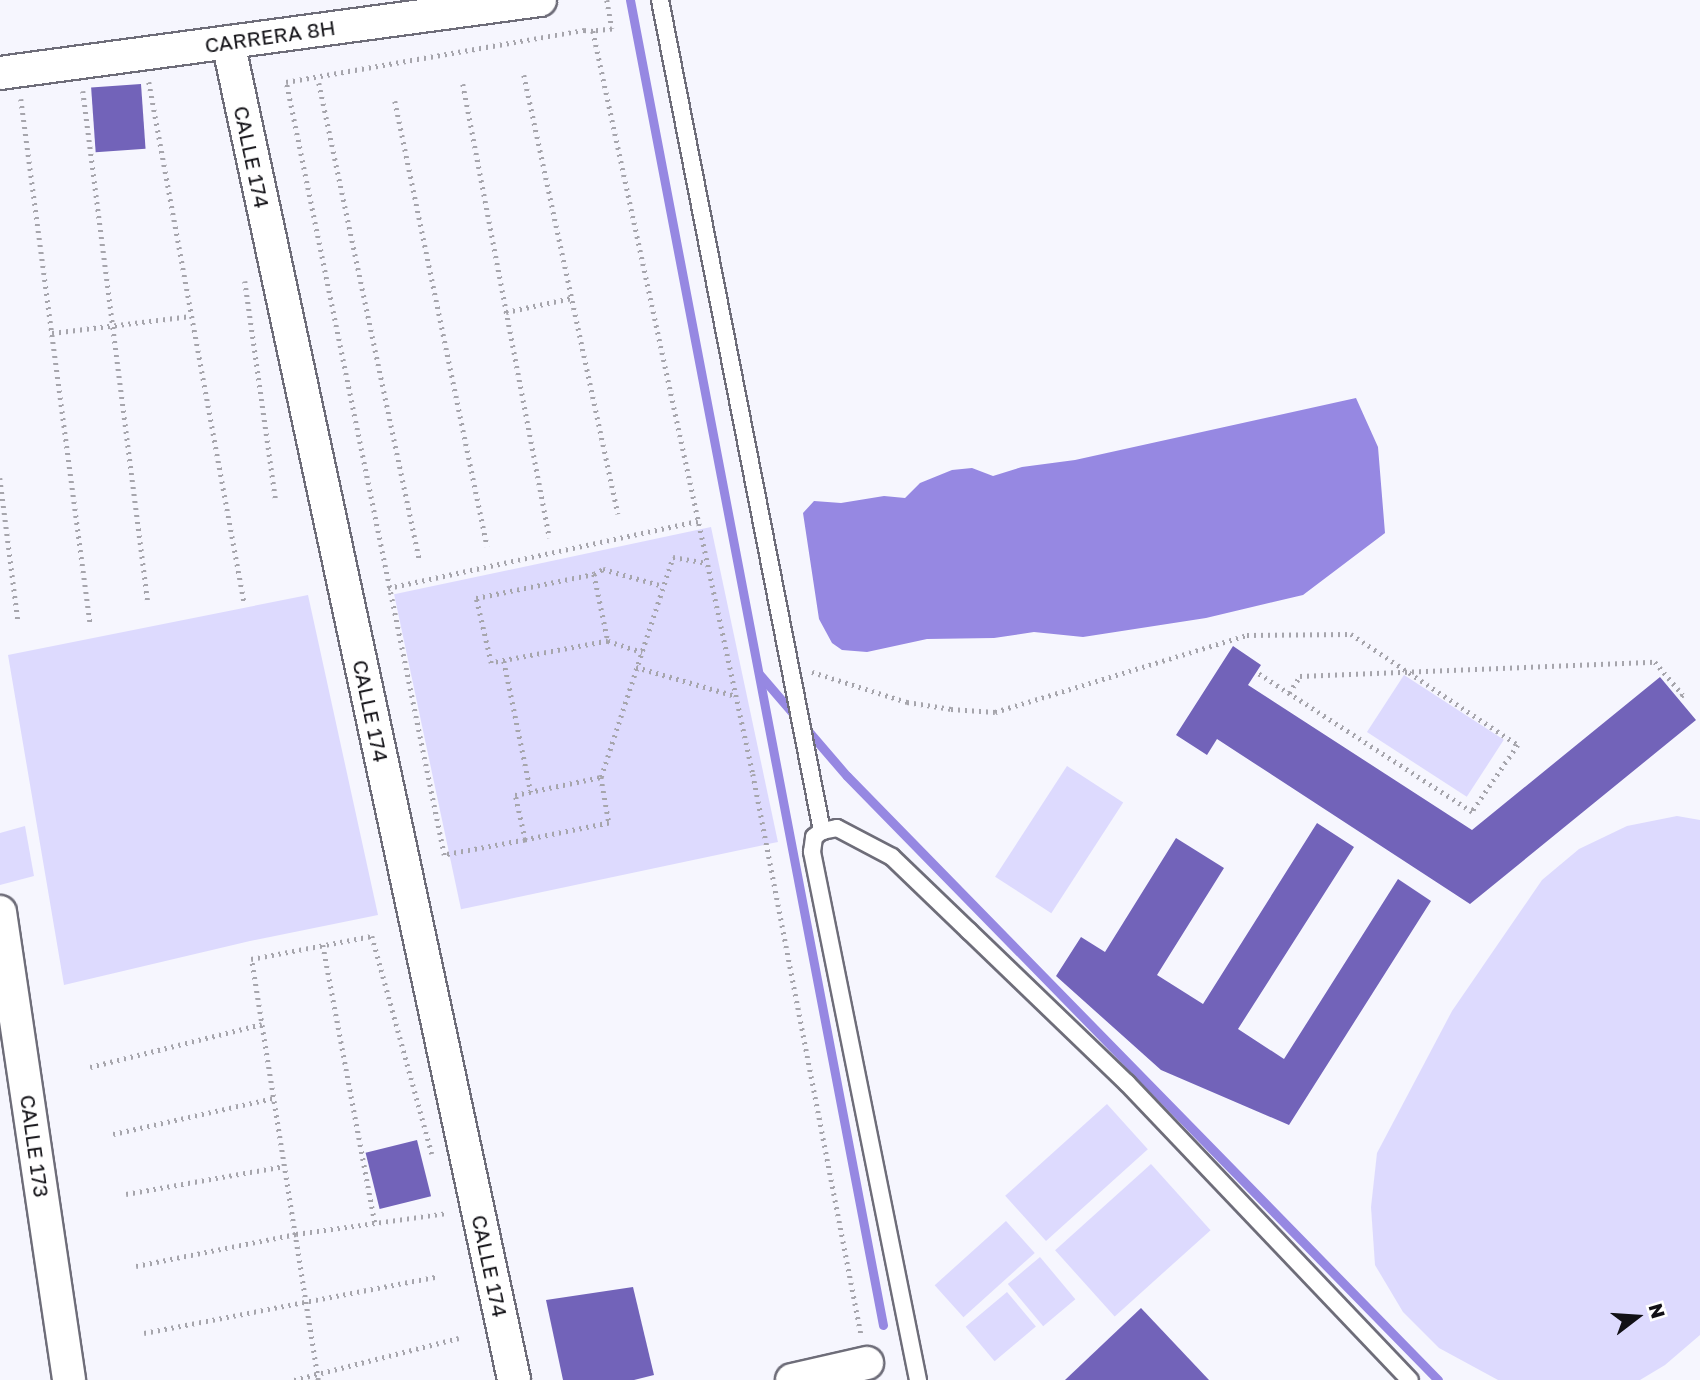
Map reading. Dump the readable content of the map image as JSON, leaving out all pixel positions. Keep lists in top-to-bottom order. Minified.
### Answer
{"streets":{"street":["CARRERA 8H","CALLE 174","CALLE 173"]},"crossings":[["CARRERA 8H","CALLE 174"]],"north":"right"}
